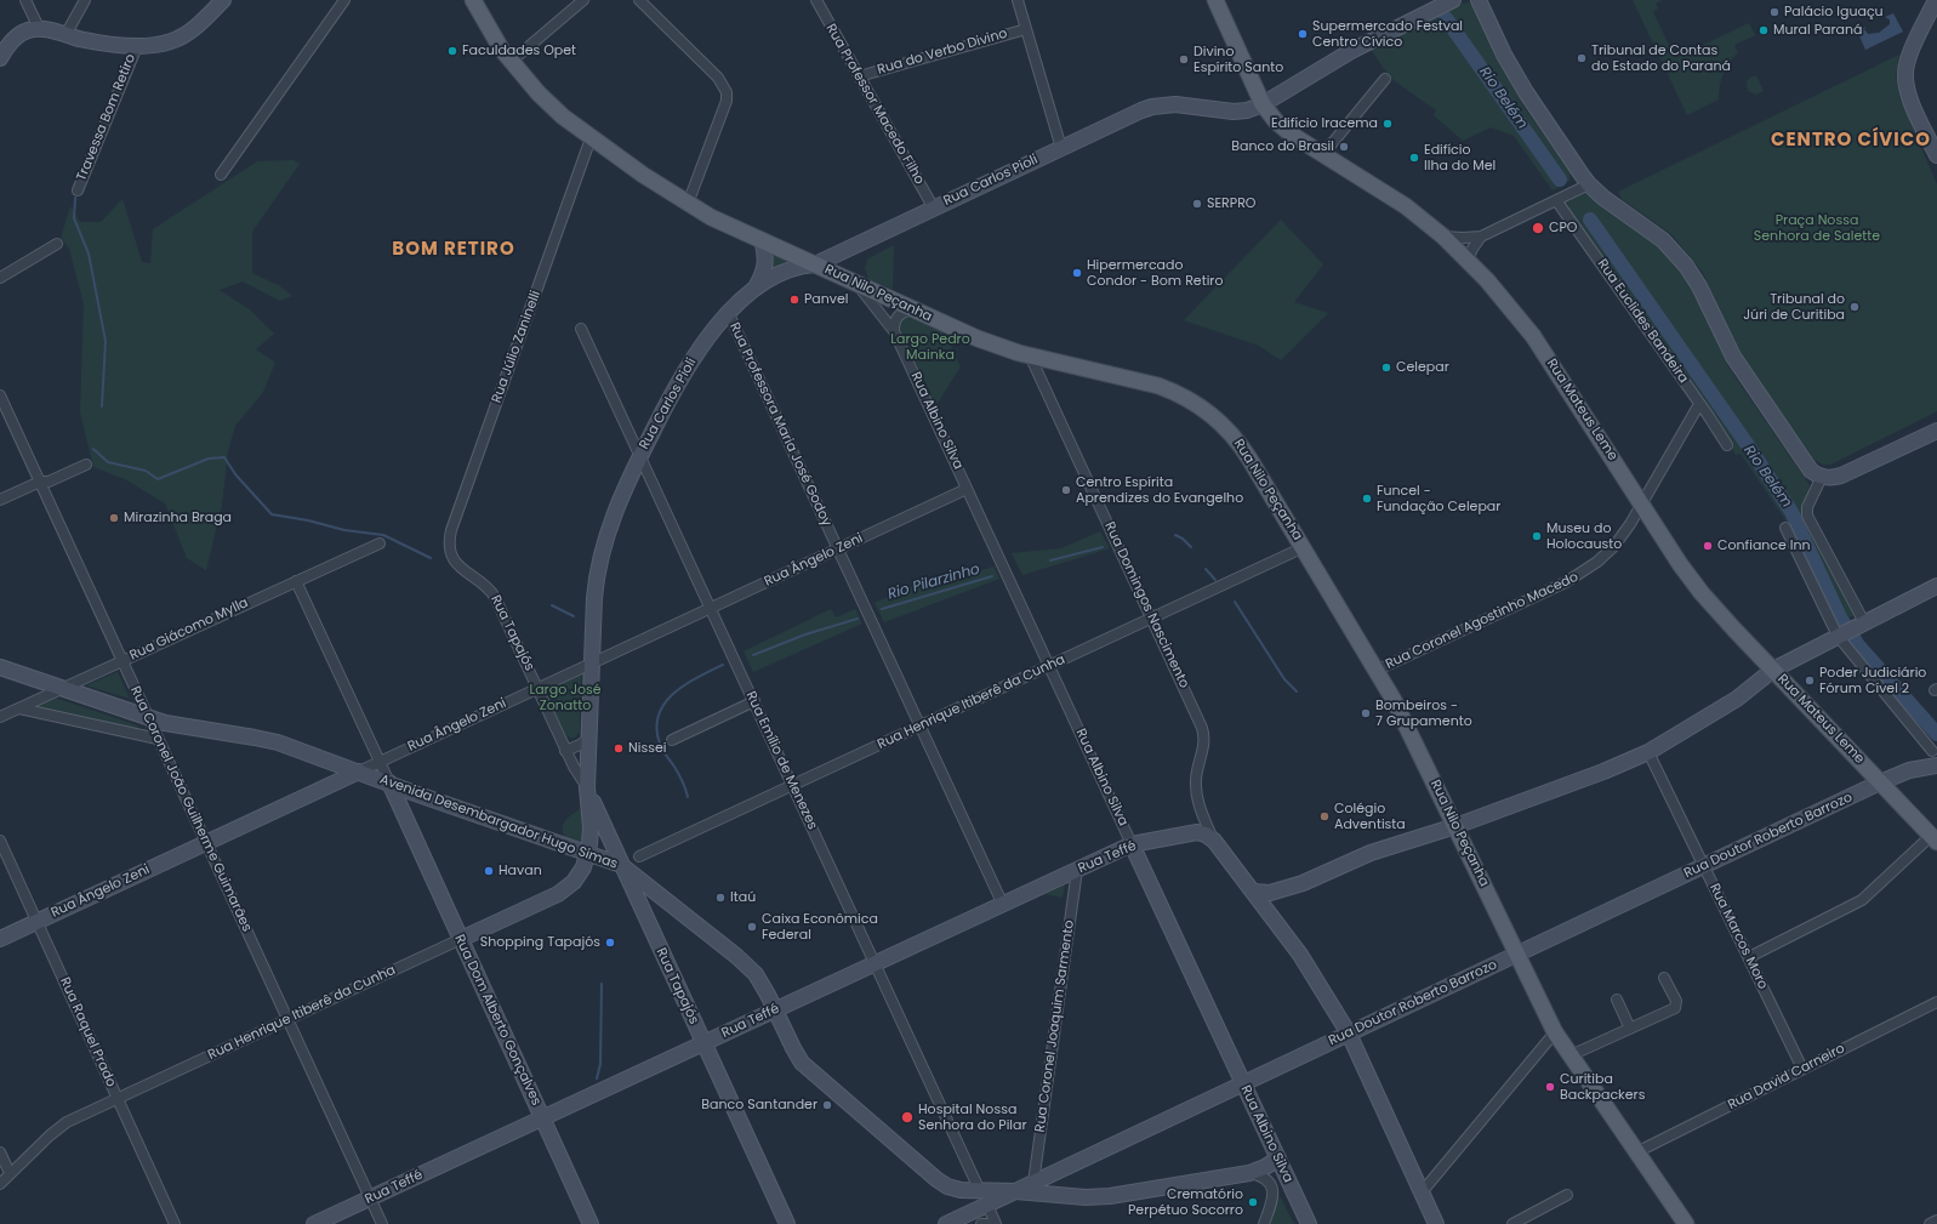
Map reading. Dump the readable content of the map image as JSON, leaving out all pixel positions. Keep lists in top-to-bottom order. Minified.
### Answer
{"streets":{"main road":["Rua Carlos Pioli","Rua Nilo Peçanha","Rua Mateus Leme","Rua Albino Silva","Rua Ângelo Zeni","Rua Domingos Nascimento","Rua Tapajós","Rua Henrique Itiberê da Cunha","Avenida Desembargador Hugo Simas","Rua Doutor Roberto Barrozo","Rua Teffé","Rua Dom Alberto Gonçalves"],"street":["Rua do Verbo Divino","Rua Professor Macedo Filho","Travessa Bom Retiro","Rua Euclides Bandeira","Rua Júlio Zaninelli","Rua Professora Maria José Godoy","Rua Coronel Agostinho Macedo","Rua Giácomo Mylla","Rua Emílio de Menezes","Rua Coronel João Guilherme Guimarães","Rua Marcos Moro","Rua Coronel Joaquim Sarmento","Rua Raquel Prado","Rua David Carneiro"]},"crossings":[["Rua do Verbo Divino","Rua Professor Macedo Filho"],["Rua Professor Macedo Filho","Rua Carlos Pioli"],["Rua Carlos Pioli","Rua Nilo Peçanha"],["Rua Carlos Pioli","Rua Mateus Leme"],["Rua Carlos Pioli","Rua Professora Maria José Godoy"],["Rua Carlos Pioli","Rua Ângelo Zeni"],["Rua Carlos Pioli","Rua Tapajós"],["Rua Carlos Pioli","Rua Henrique Itiberê da Cunha"],["Rua Carlos Pioli","Rua Emílio de Menezes"],["Rua Carlos Pioli","Avenida Desembargador Hugo Simas"],["Rua Nilo Peçanha","Rua Júlio Zaninelli"],["Rua Nilo Peçanha","Rua Albino Silva"],["Rua Nilo Peçanha","Rua Domingos Nascimento"],["Rua Nilo Peçanha","Rua Coronel Agostinho Macedo"],["Rua Nilo Peçanha","Rua Henrique Itiberê da Cunha"],["Rua Nilo Peçanha","Rua Doutor Roberto Barrozo"],["Rua Nilo Peçanha","Rua David Carneiro"],["Rua Euclides Bandeira","Rua Coronel Agostinho Macedo"],["Rua Júlio Zaninelli","Rua Tapajós"],["Rua Mateus Leme","Rua Coronel Agostinho Macedo"],["Rua Mateus Leme","Rua Doutor Roberto Barrozo"],["Rua Albino Silva","Rua Ângelo Zeni"],["Rua Albino Silva","Rua Henrique Itiberê da Cunha"],["Rua Albino Silva","Rua Doutor Roberto Barrozo"],["Rua Albino Silva","Rua Teffé"],["Rua Professora Maria José Godoy","Rua Ângelo Zeni"],["Rua Professora Maria José Godoy","Rua Henrique Itiberê da Cunha"],["Rua Professora Maria José Godoy","Rua Teffé"],["Rua Ângelo Zeni","Rua Tapajós"],["Rua Ângelo Zeni","Rua Emílio de Menezes"],["Rua Ângelo Zeni","Rua Coronel João Guilherme Guimarães"],["Rua Ângelo Zeni","Avenida Desembargador Hugo Simas"],["Rua Ângelo Zeni","Rua Dom Alberto Gonçalves"],["Rua Ângelo Zeni","Rua Raquel Prado"],["Rua Domingos Nascimento","Rua Henrique Itiberê da Cunha"],["Rua Domingos Nascimento","Rua Doutor Roberto Barrozo"],["Rua Domingos Nascimento","Rua Teffé"],["Rua Giácomo Mylla","Rua Coronel João Guilherme Guimarães"],["Rua Giácomo Mylla","Avenida Desembargador Hugo Simas"],["Rua Giácomo Mylla","Rua Dom Alberto Gonçalves"],["Rua Tapajós","Avenida Desembargador Hugo Simas"],["Rua Tapajós","Rua Teffé"],["Rua Henrique Itiberê da Cunha","Rua Emílio de Menezes"],["Rua Henrique Itiberê da Cunha","Rua Coronel João Guilherme Guimarães"],["Rua Henrique Itiberê da Cunha","Avenida Desembargador Hugo Simas"],["Rua Henrique Itiberê da Cunha","Rua Dom Alberto Gonçalves"],["Rua Henrique Itiberê da Cunha","Rua Raquel Prado"],["Rua Emílio de Menezes","Avenida Desembargador Hugo Simas"],["Rua Emílio de Menezes","Rua Teffé"],["Rua Coronel João Guilherme Guimarães","Avenida Desembargador Hugo Simas"],["Rua Coronel João Guilherme Guimarães","Rua Teffé"],["Avenida Desembargador Hugo Simas","Rua Doutor Roberto Barrozo"],["Avenida Desembargador Hugo Simas","Rua Teffé"],["Avenida Desembargador Hugo Simas","Rua Dom Alberto Gonçalves"],["Rua Doutor Roberto Barrozo","Rua Marcos Moro"],["Rua Doutor Roberto Barrozo","Rua Coronel Joaquim Sarmento"],["Rua Teffé","Rua Dom Alberto Gonçalves"],["Rua Teffé","Rua Coronel Joaquim Sarmento"],["Rua Marcos Moro","Rua David Carneiro"]],"districts":["CENTRO CÍVICO","BOM RETIRO"],"water":["Rio Belém","Rio Pilarzinho"],"parks":["Praça Nossa Senhora de Salette","Largo Pedro Mainka","Largo José Zonatto"],"places":["Palácio Iguaçu","Mural Paraná","Supermercado Festval Centro Cívico","Faculdades Opet","Tribunal de Contas do Estado do Paraná","Divino Espírito Santo","Edifício Iracema","Banco do Brasil","Edifício Ilha do Mel","SERPRO","CPO","Hipermercado Condor - Bom Retiro","Panvel","Tribunal do Júri de Curitiba","Celepar","Centro Espírita Aprendizes do Evangelho","Funcel - Fundação Celepar","Mirazinha Braga","Museu do Holocausto","Confiance Inn","Poder Judiciário Fórum Cível 2","Bombeiros - 7 Grupamento","Nissei","Colégio Adventista","Havan","Itaú","Caixa Econômica Federal","Shopping Tapajós","Curitiba Backpackers","Banco Santander","Hospital Nossa Senhora do Pilar","Crematório Perpétuo Socorro"]}
